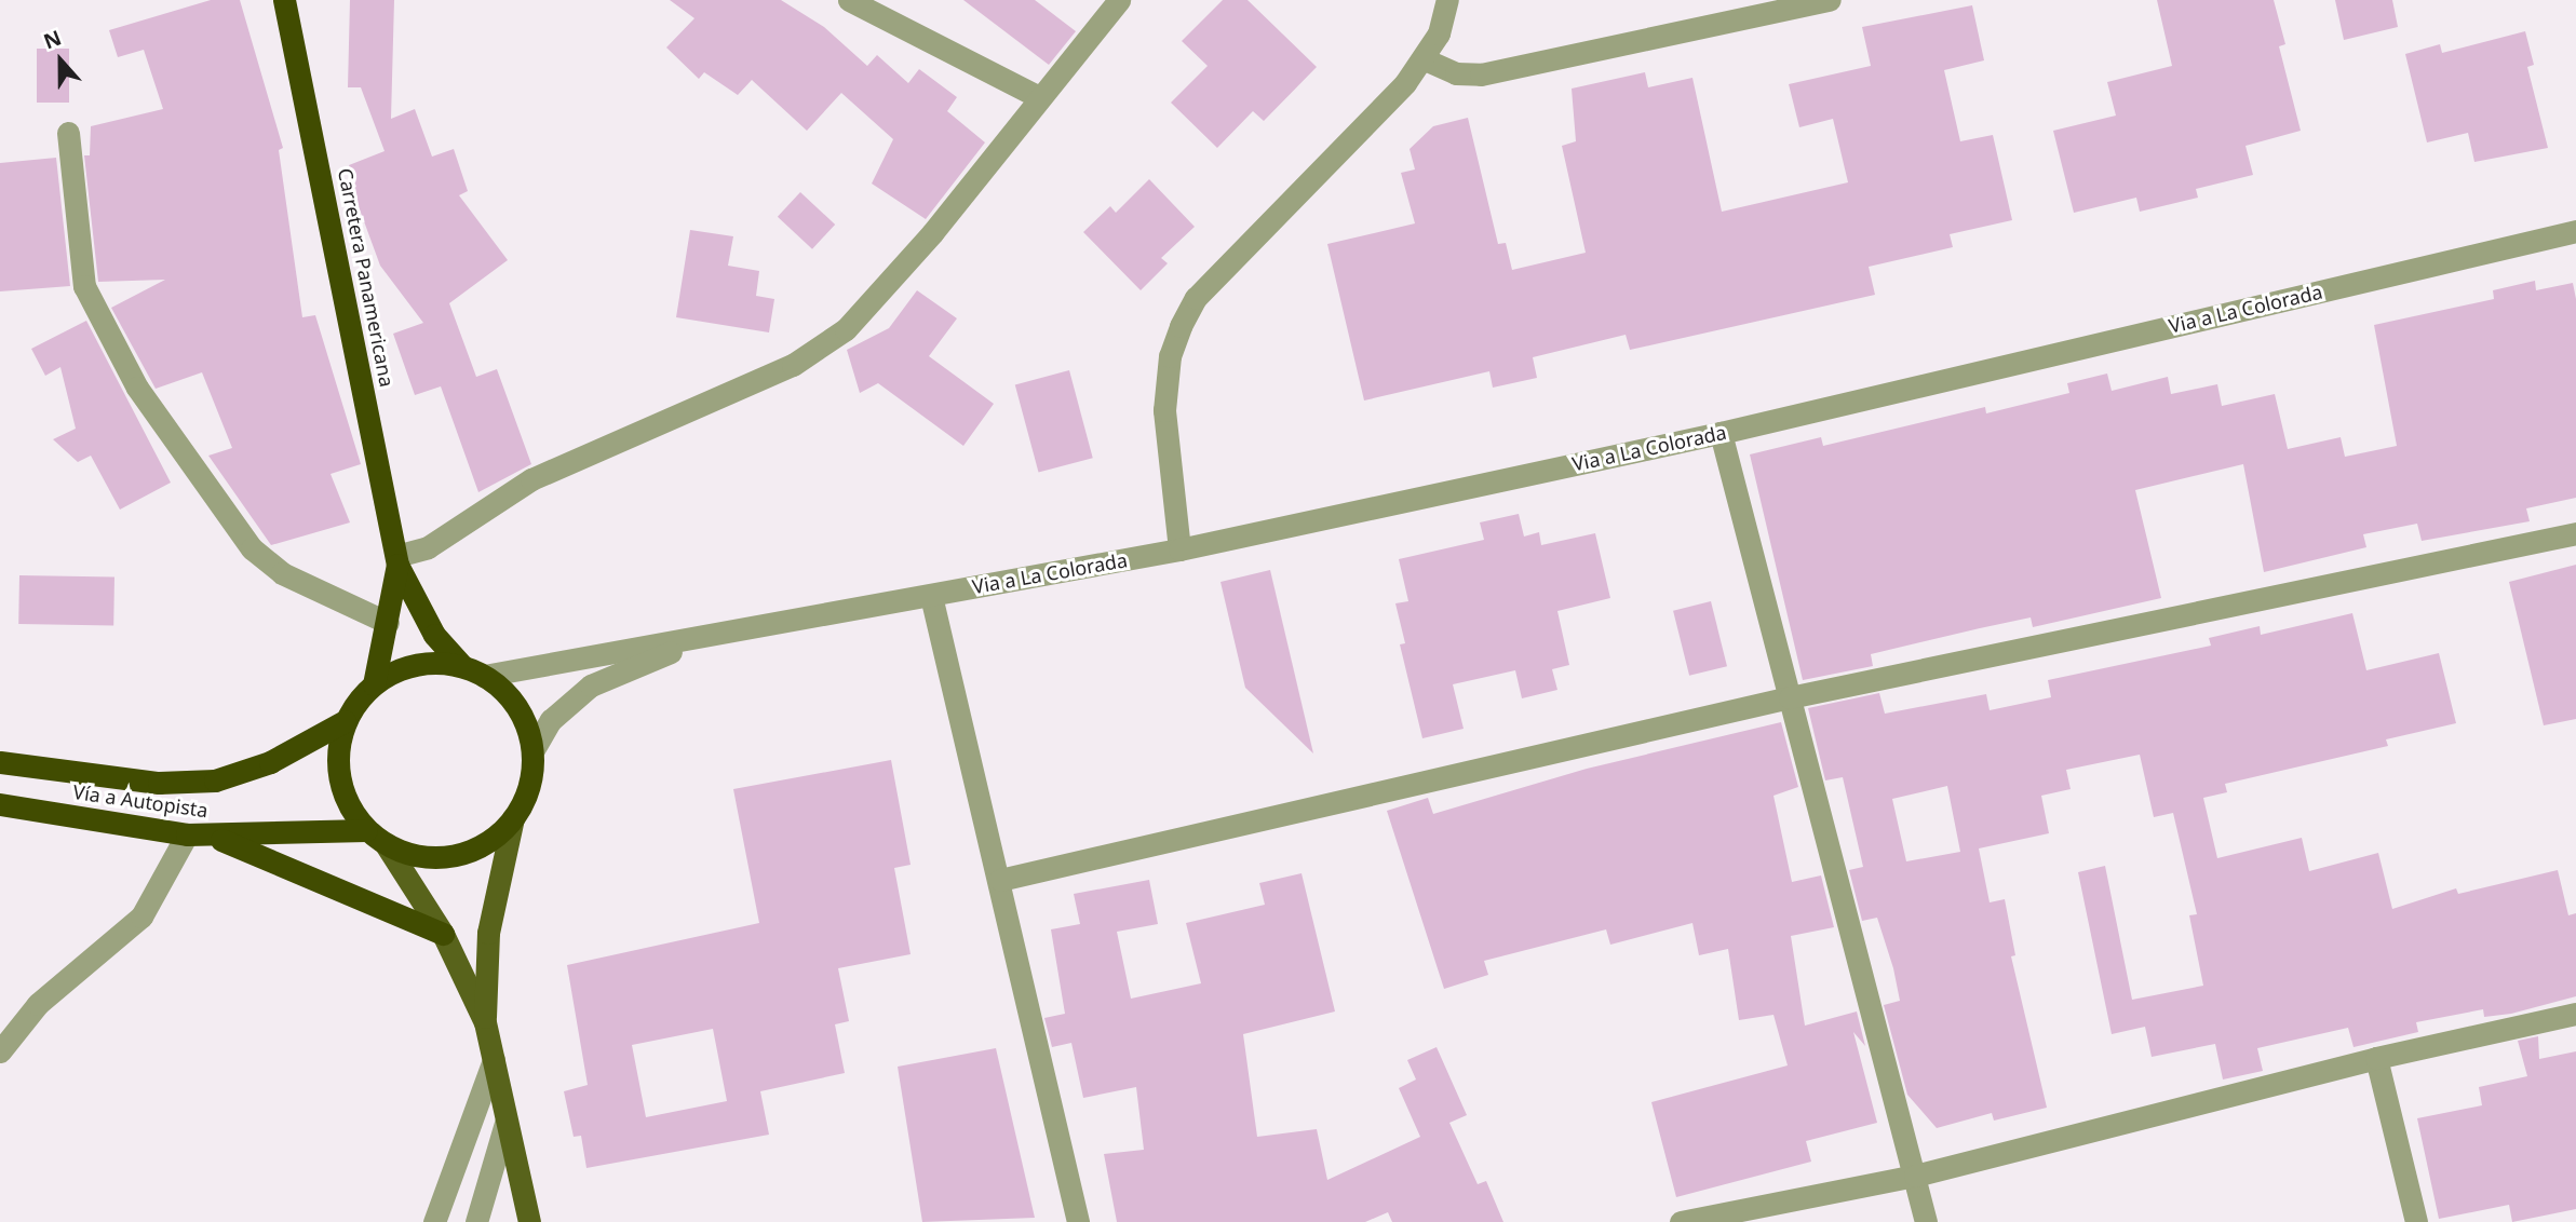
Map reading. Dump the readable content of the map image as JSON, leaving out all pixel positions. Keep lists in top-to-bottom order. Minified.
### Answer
{"streets":{"highway":["Carretera Panamericana","Vía a Autopista"],"street":["Via a La Colorada"]},"crossings":[["Carretera Panamericana","Via a La Colorada"],["Carretera Panamericana","Vía a Autopista"],["Via a La Colorada","Vía a Autopista"]],"north":"top"}
